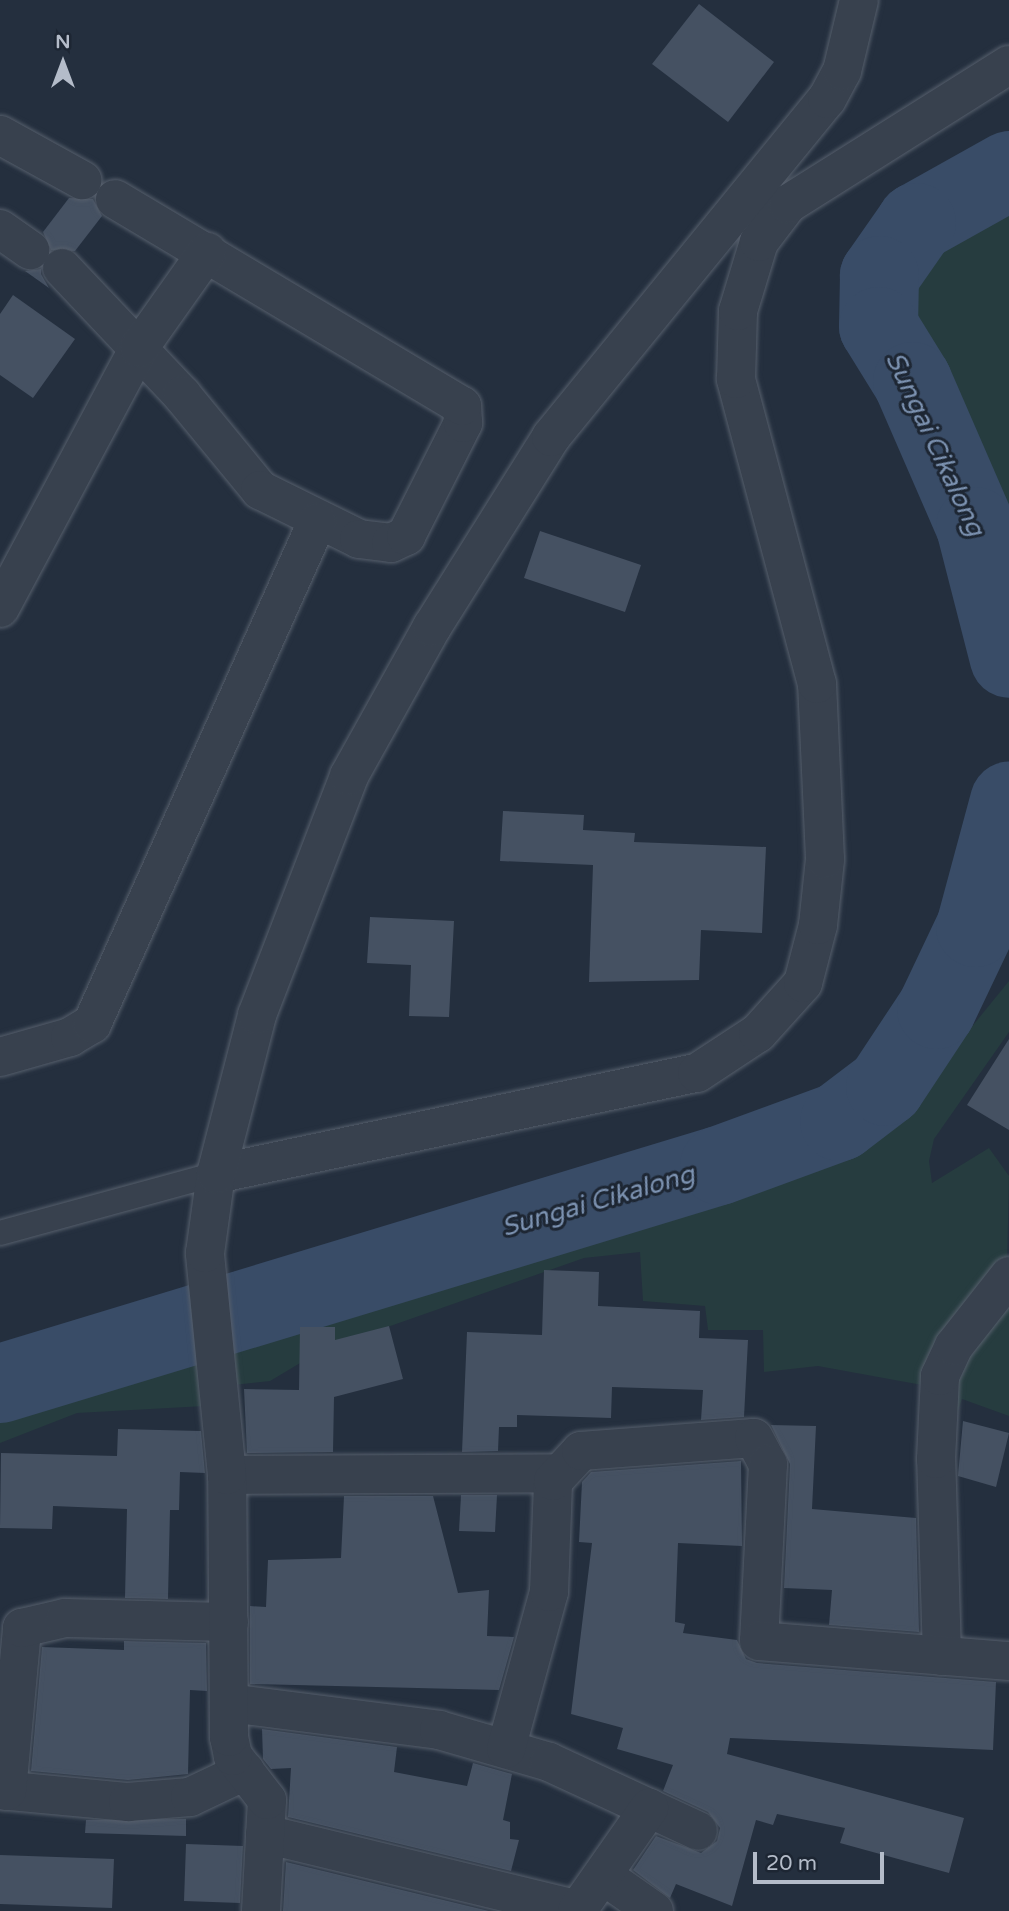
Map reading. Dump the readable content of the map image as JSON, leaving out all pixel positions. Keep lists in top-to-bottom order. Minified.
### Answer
{"water":["Sungai Cikalong"],"scale_bar":"20 m","north":"top"}
